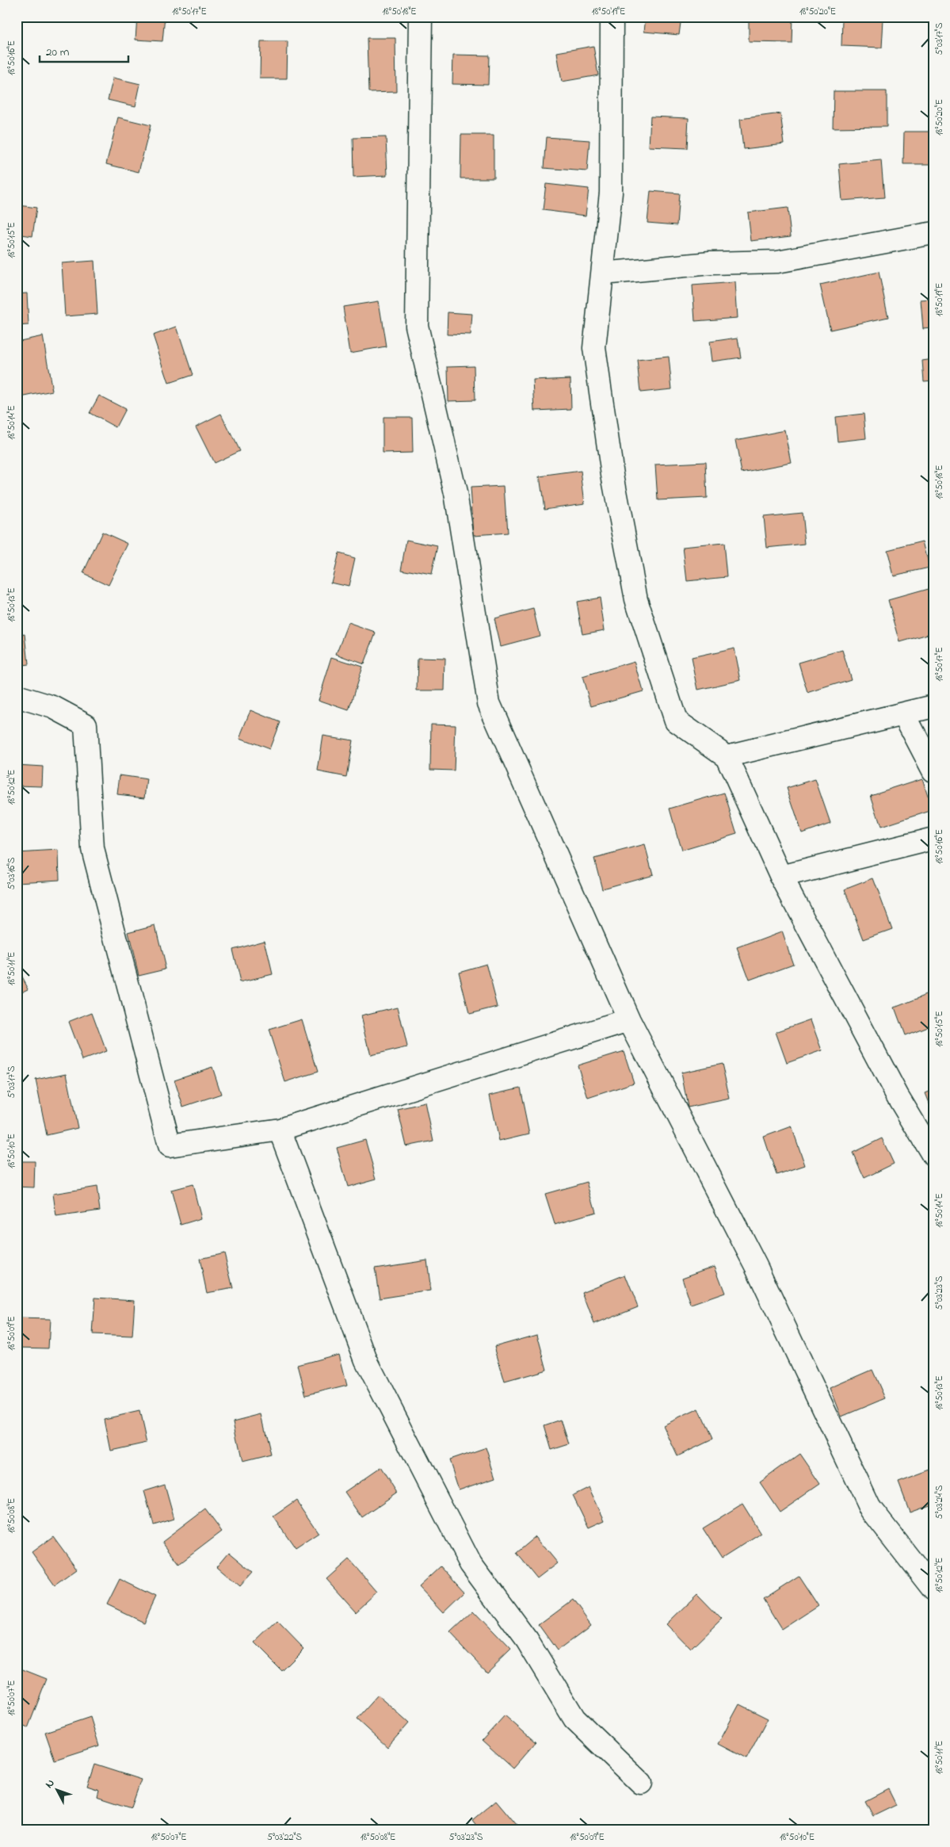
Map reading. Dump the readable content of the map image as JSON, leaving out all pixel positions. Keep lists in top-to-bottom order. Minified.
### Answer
{"scale_bar":"20 m","north":"top left","coordinates":["18°50'17\"E","18°50'18\"E","18°50'19\"E","18°50'20\"E","5°03'17\"S","18°50'16\"E","18°50'15\"E","18°50'14\"E","18°50'13\"E","18°50'12\"E","5°03'16\"S","18°50'11\"E","18°50'10\"E","5°03'23\"S","18°50'09\"E","5°03'24\"S","18°50'08\"E","18°50'07\"E","5°03'22\"S"]}
